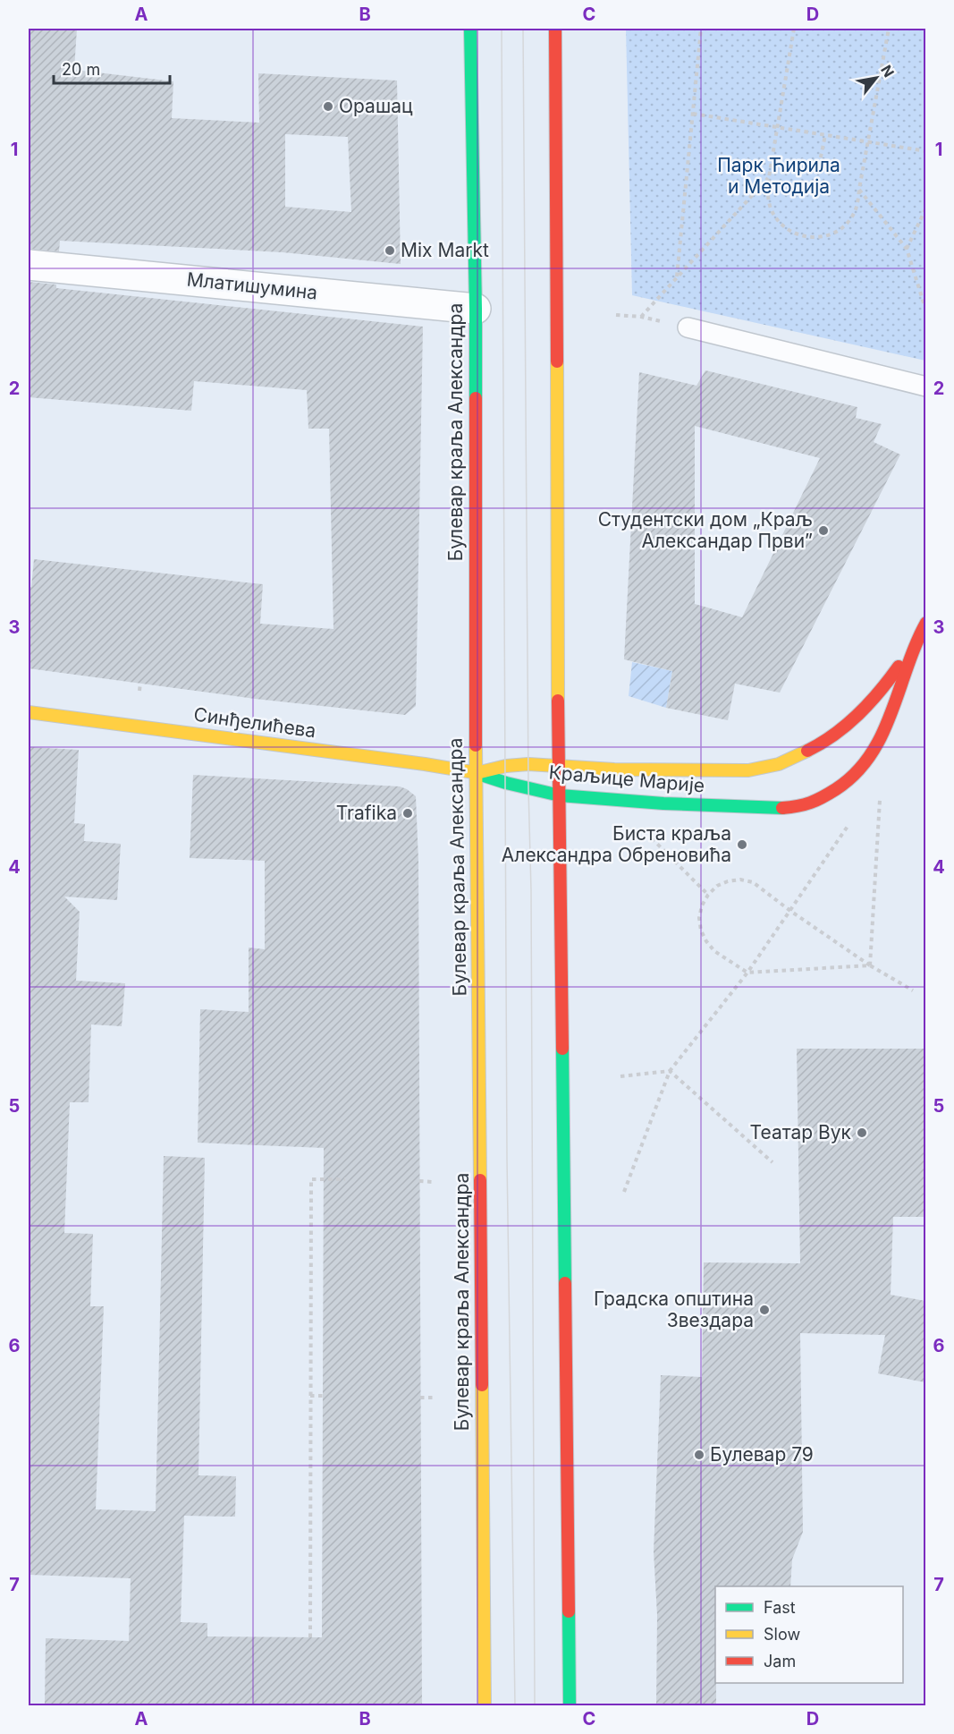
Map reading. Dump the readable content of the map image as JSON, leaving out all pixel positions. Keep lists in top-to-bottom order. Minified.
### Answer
{"streets":{"main road":["Булевар краља Александра","Синђелићева","Краљице Марије"],"street":["Млатишумина"]},"crossings":[["Млатишумина","Булевар краља Александра"],["Булевар краља Александра","Синђелићева"],["Булевар краља Александра","Краљице Марије"],["Синђелићева","Краљице Марије"]],"parks":["Парк Ћирила и Методија"],"places":["Орашац","Mix Markt","Студентски дом „Краљ Александар Први”","Trafika","Биста краља Александра Обреновића","Театар Вук","Градска општина Звездара","Булевар 79"],"legend":["Fast","Slow","Jam"],"scale_bar":"20 m","north":"top right","grid":{"columns":["A","B","C","D"],"rows":["1","2","3","4","5","6","7"]}}
